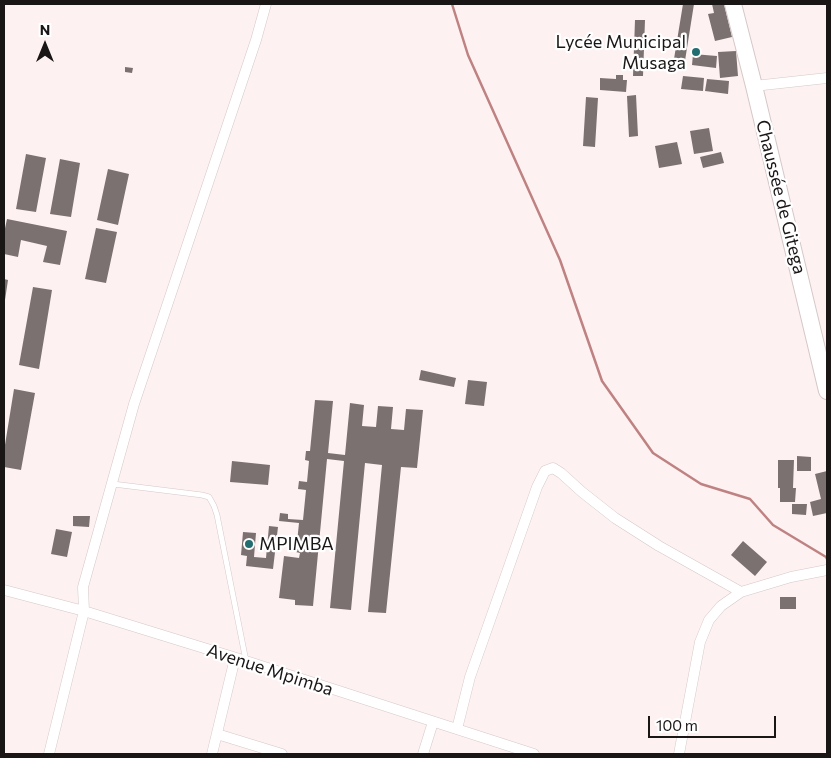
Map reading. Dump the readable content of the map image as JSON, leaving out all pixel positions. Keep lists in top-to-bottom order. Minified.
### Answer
{"streets":{"main road":["Chaussée de Gitega"],"street":["Avenue Mpimba"]},"places":["Lycée Municipal Musaga","MPIMBA"],"scale_bar":"100 m","north":"top"}
